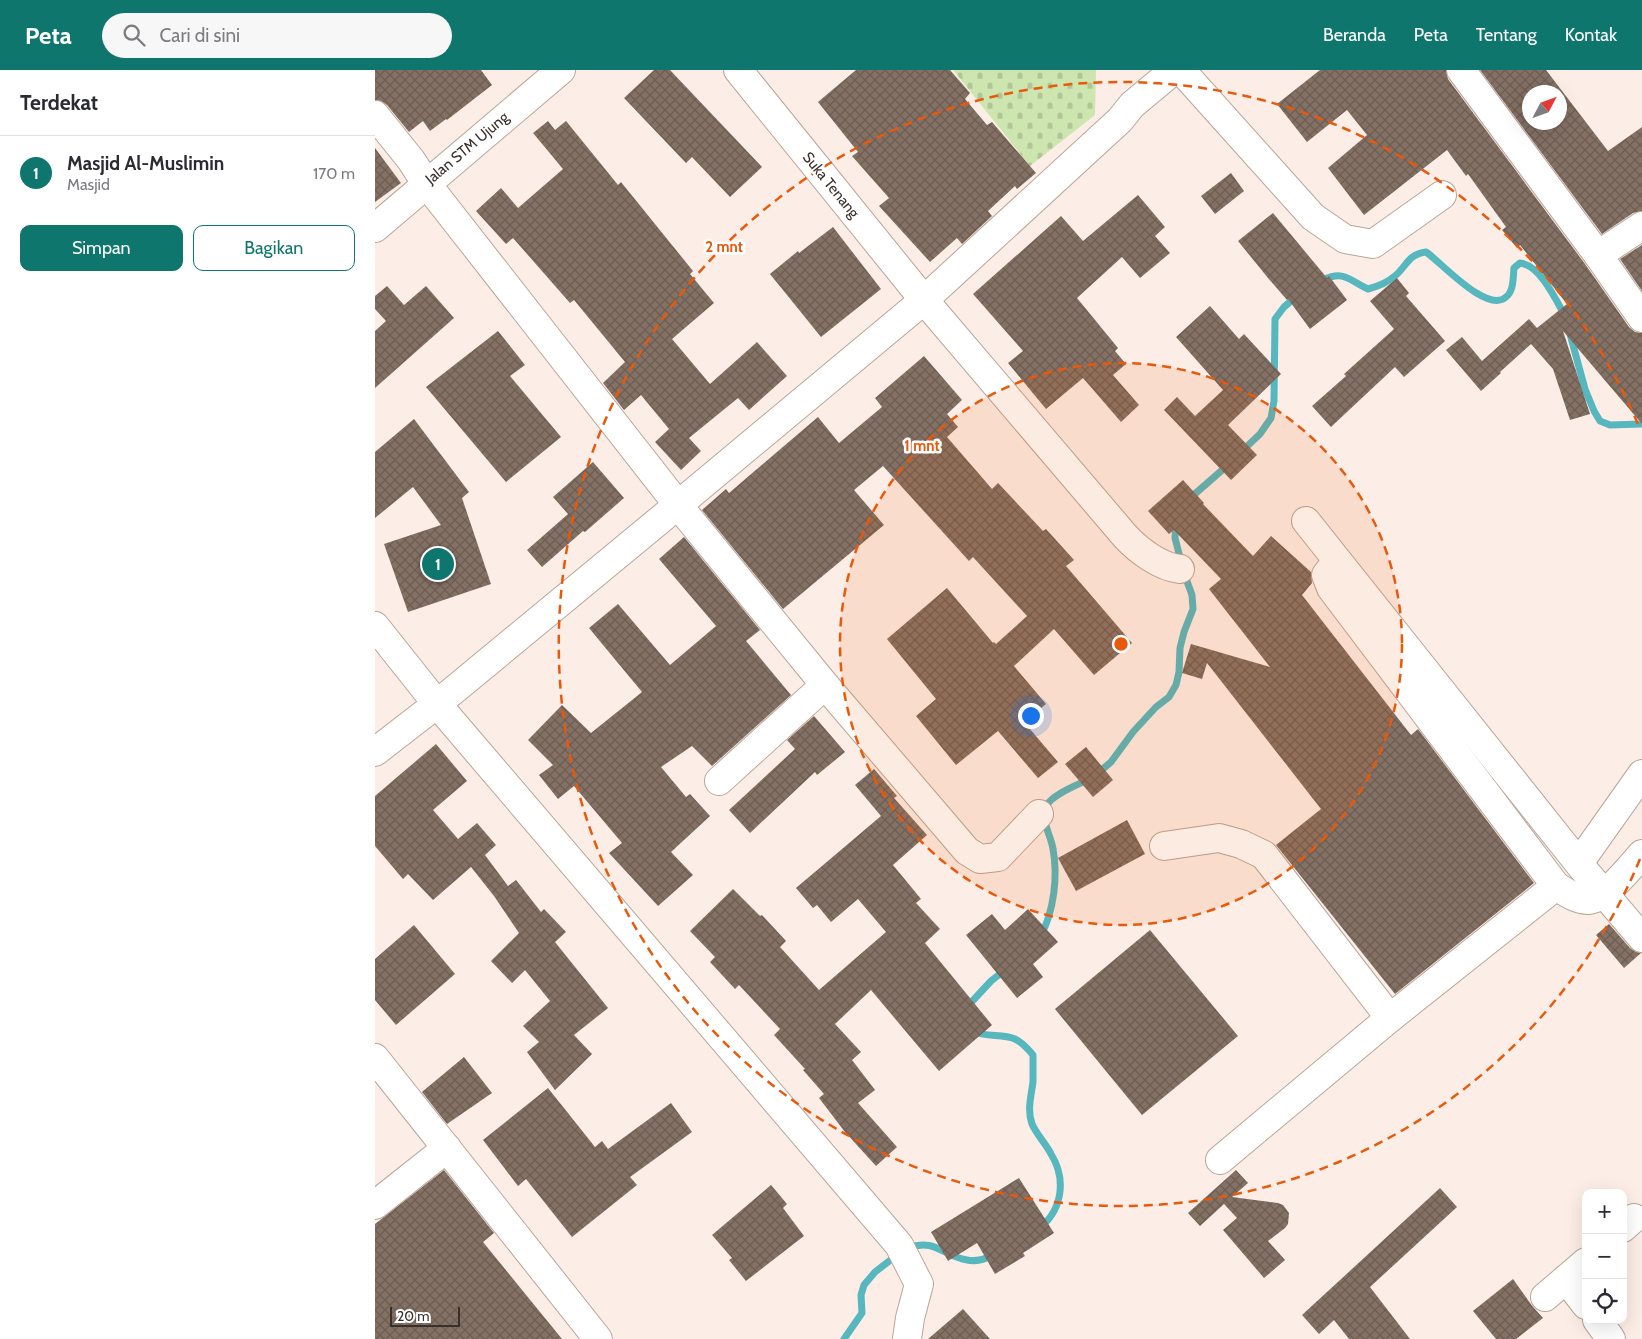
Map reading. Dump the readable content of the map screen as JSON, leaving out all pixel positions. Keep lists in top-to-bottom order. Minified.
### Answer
{"streets":{"street":["Jalan STM Ujung","Suka Tenang"]},"scale_bar":"20 m","north":"top right","page":{"header":"Peta","search":"Cari di sini","nav":["Beranda","Peta","Tentang","Kontak"],"heading":"Terdekat","list":[{"mark":"1","name":"Masjid Al-Muslimin","note":"Masjid","value":"170 m"}],"buttons":["Simpan","Bagikan"],"pins":"1","map_buttons":["+","−"],"scale":"20 m"},"rings":["2 mnt","1 mnt"]}
